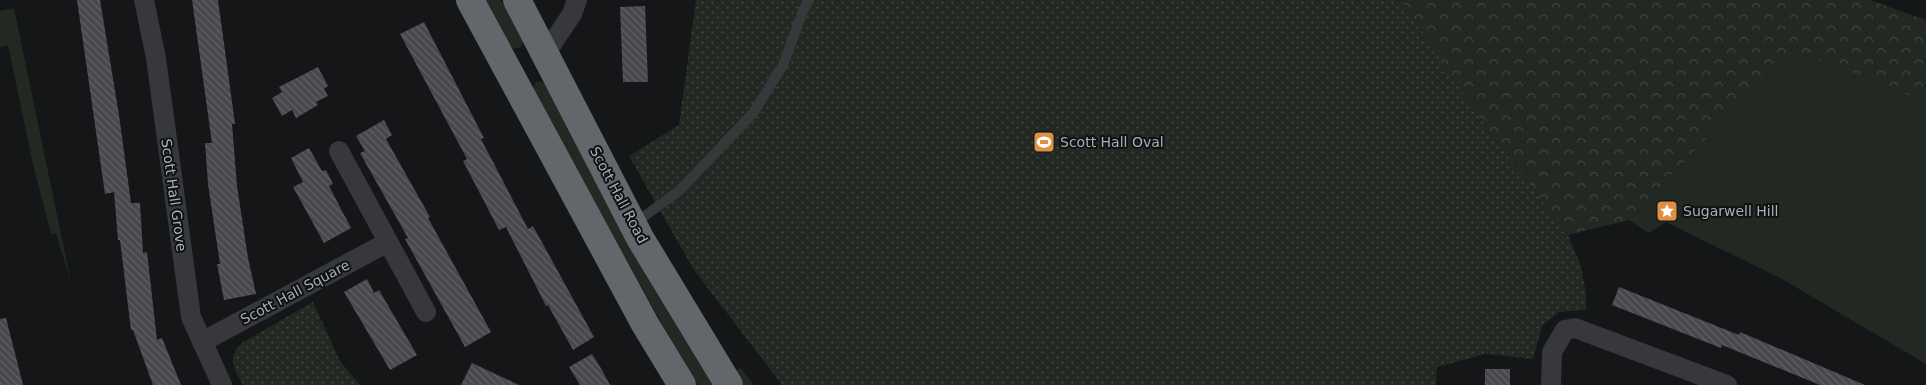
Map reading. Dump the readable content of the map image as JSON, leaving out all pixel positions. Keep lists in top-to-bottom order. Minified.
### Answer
{"streets":{"highway":["Scott Hall Road"],"street":["Scott Hall Grove","Scott Hall Square"]},"crossings":[["Scott Hall Grove","Scott Hall Square"]],"places":{"sports":["Scott Hall Oval"],"place":["Sugarwell Hill"]}}
